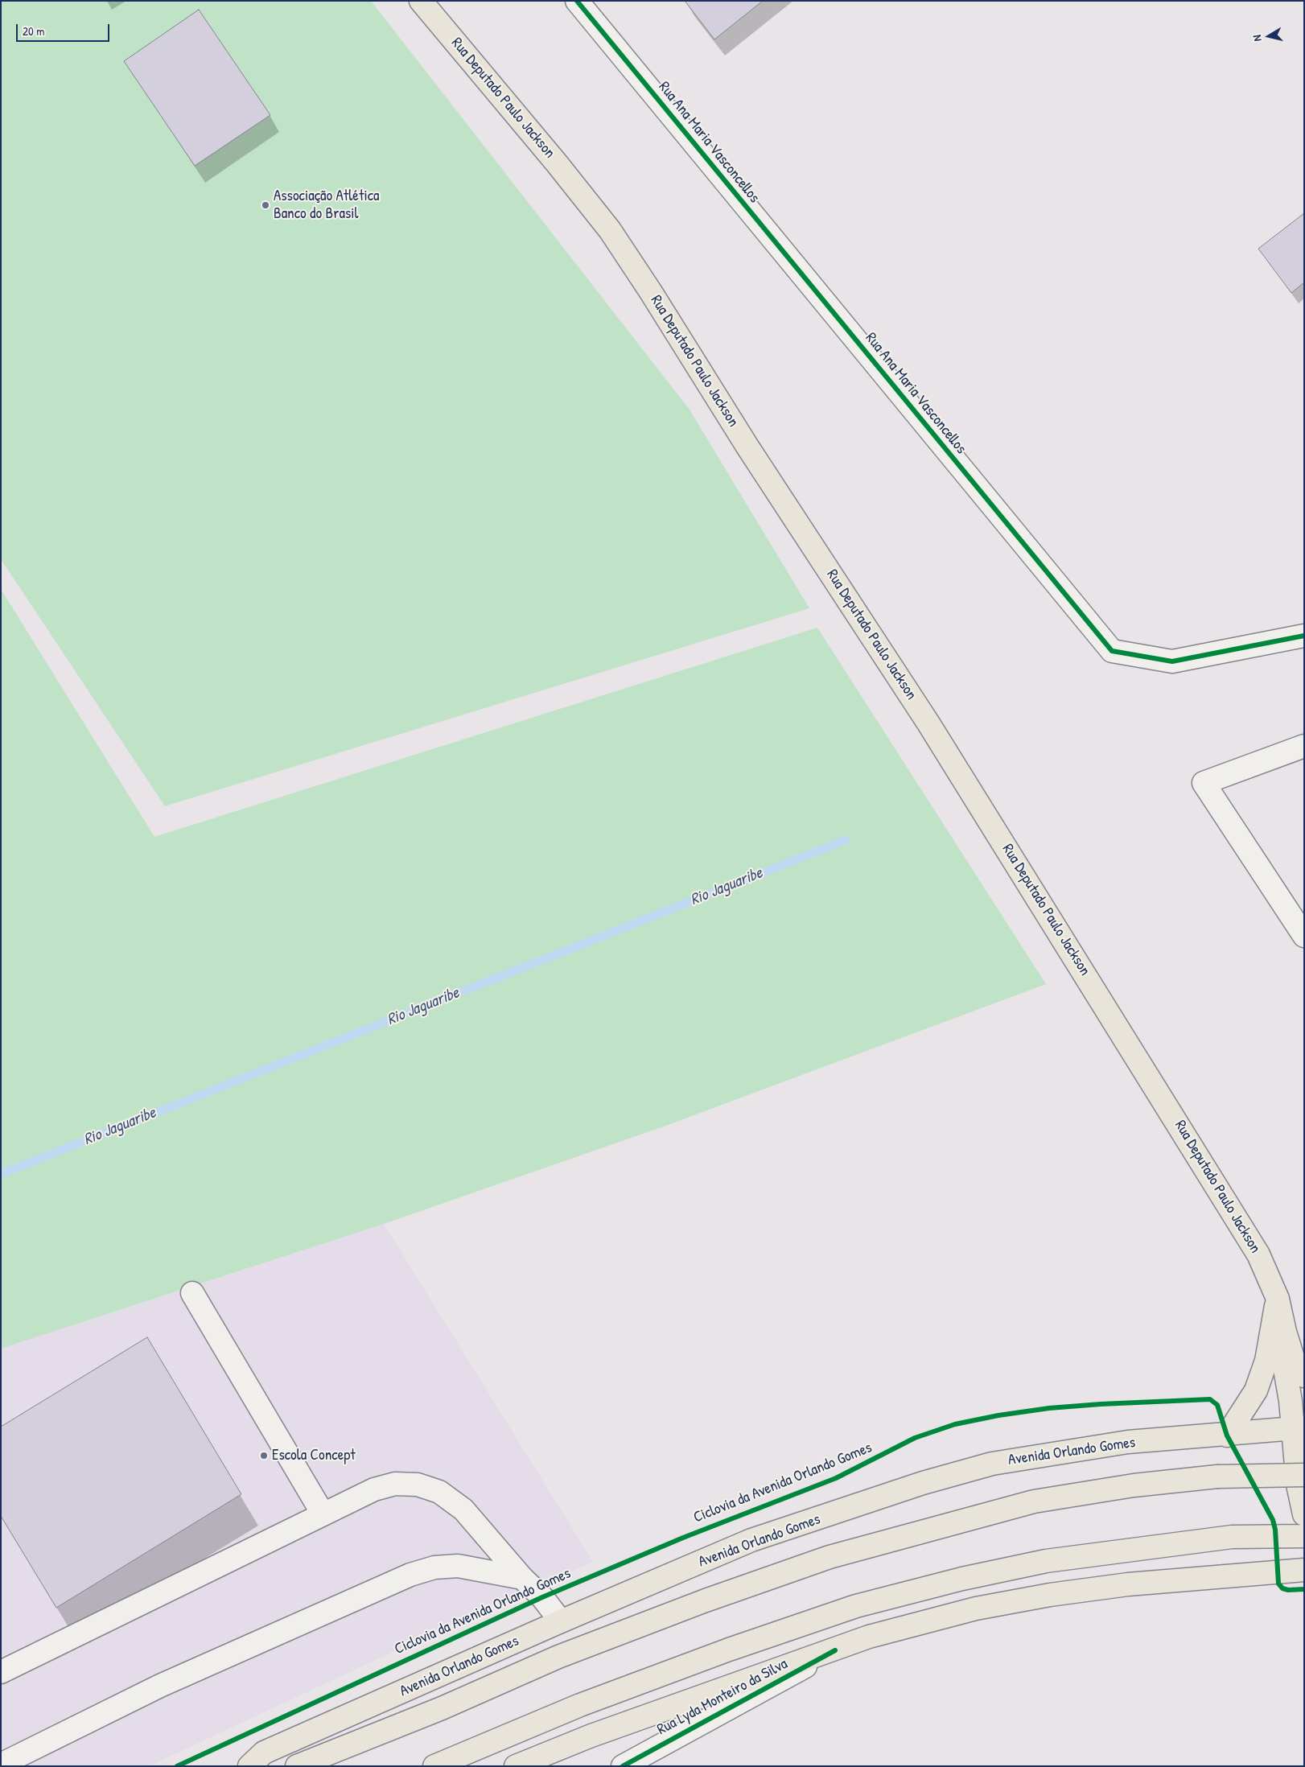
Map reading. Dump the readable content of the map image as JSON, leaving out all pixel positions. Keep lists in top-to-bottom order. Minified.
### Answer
{"streets":{"main road":["Rua Deputado Paulo Jackson","Avenida Orlando Gomes"],"street":["Rua Ana Maria Vasconcellos","Rua Lyda Monteiro da Silva"],"cycle path":["Ciclovia da Avenida Orlando Gomes"]},"crossings":[["Rua Deputado Paulo Jackson","Avenida Orlando Gomes"]],"water":["Rio Jaguaribe"],"places":["Associação Atlética Banco do Brasil","Escola Concept"],"scale_bar":"20 m","north":"left"}
